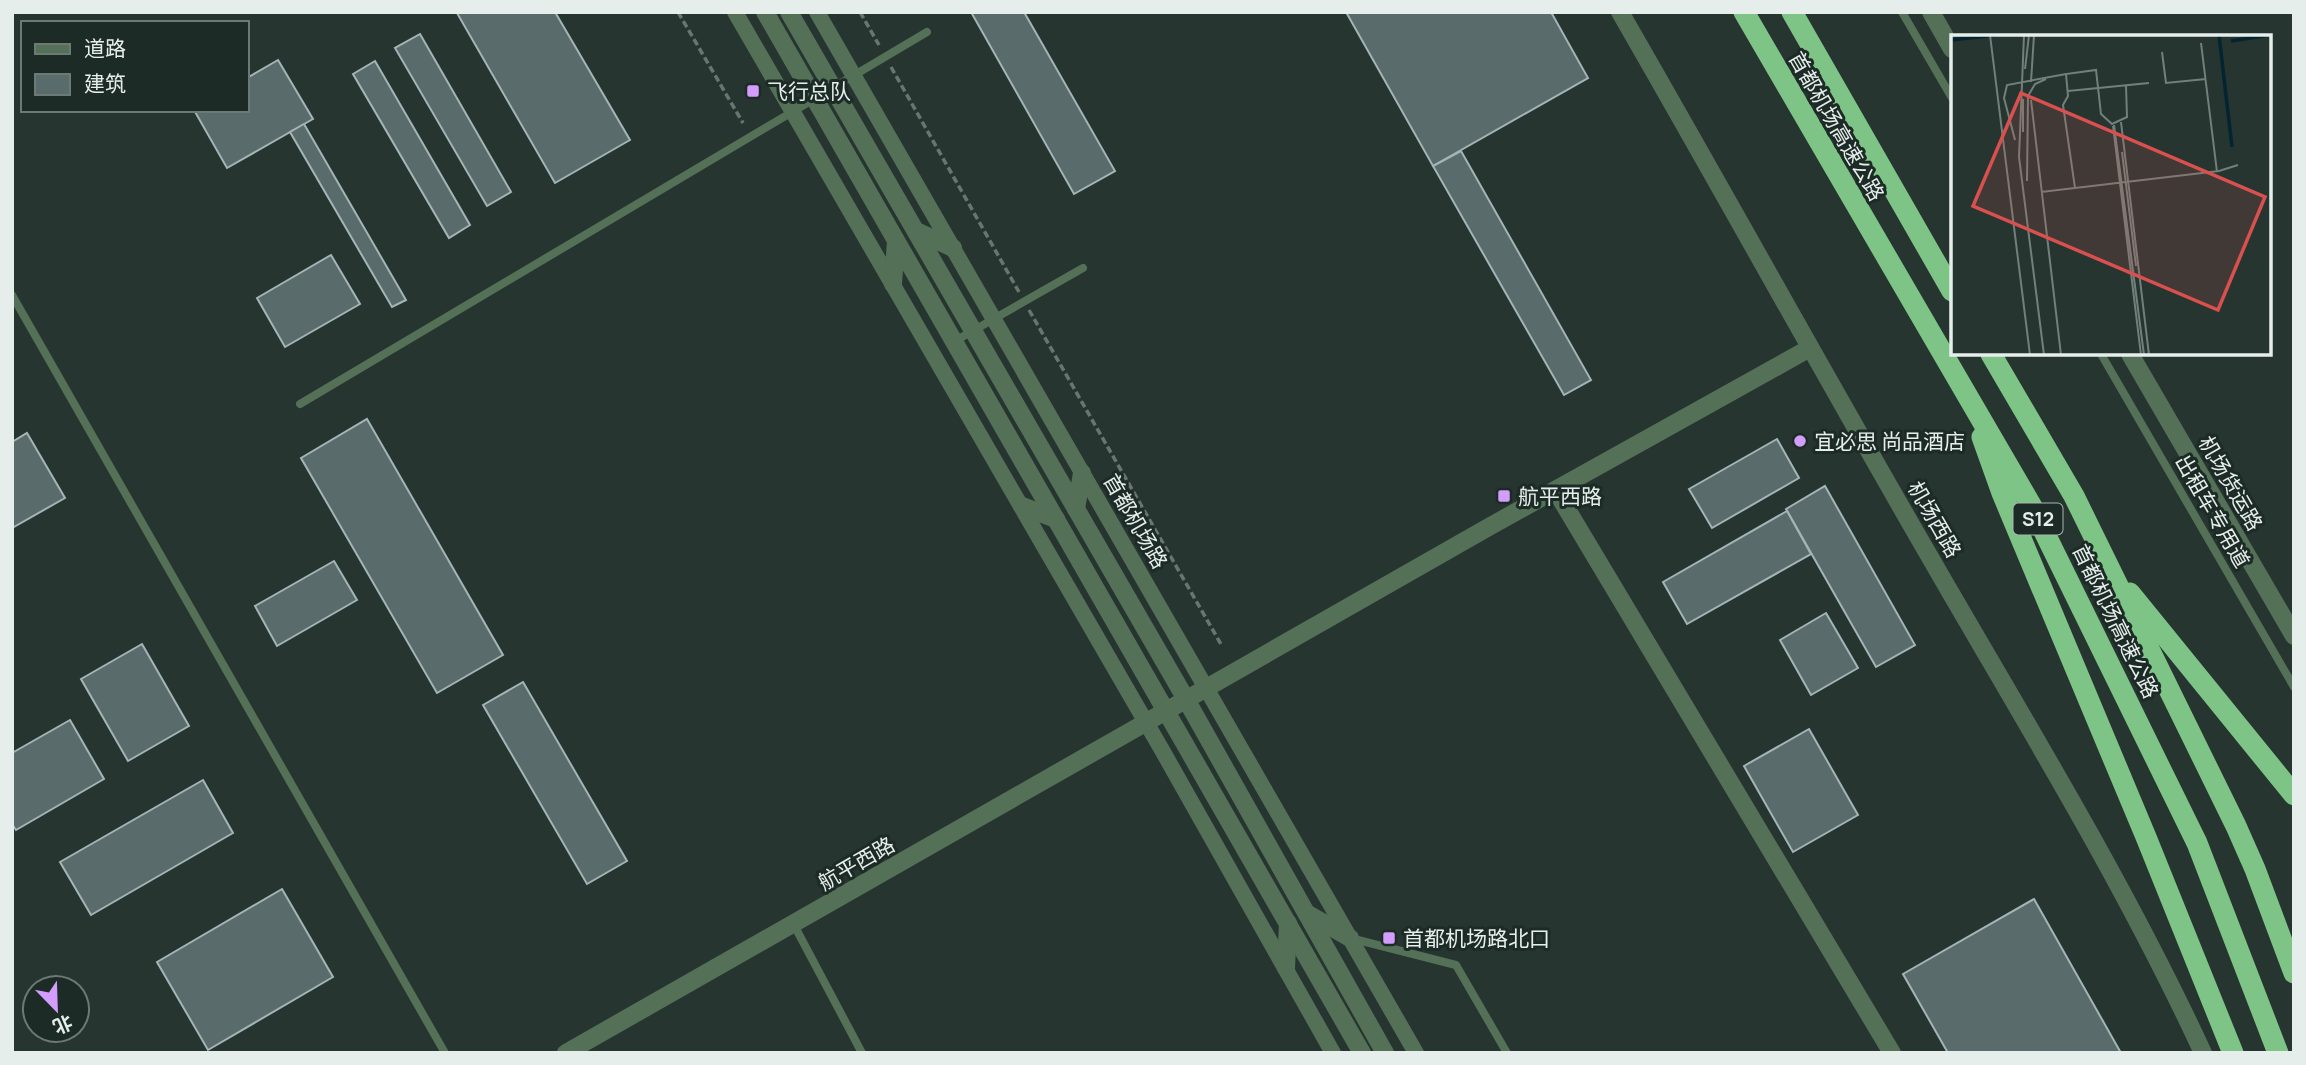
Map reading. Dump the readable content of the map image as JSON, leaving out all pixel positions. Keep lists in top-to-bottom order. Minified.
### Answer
{"streets":{"highway":["首都机场高速公路","S12"],"street":["机场货运路","机场西路","首都机场路","航平西路"],"lane":["出租车专用道"]},"places":{"transit":["飞行总队","航平西路","首都机场路北口"],"other":["宜必思 尚品酒店"]},"legend":["道路","建筑"],"north":"bottom right"}
